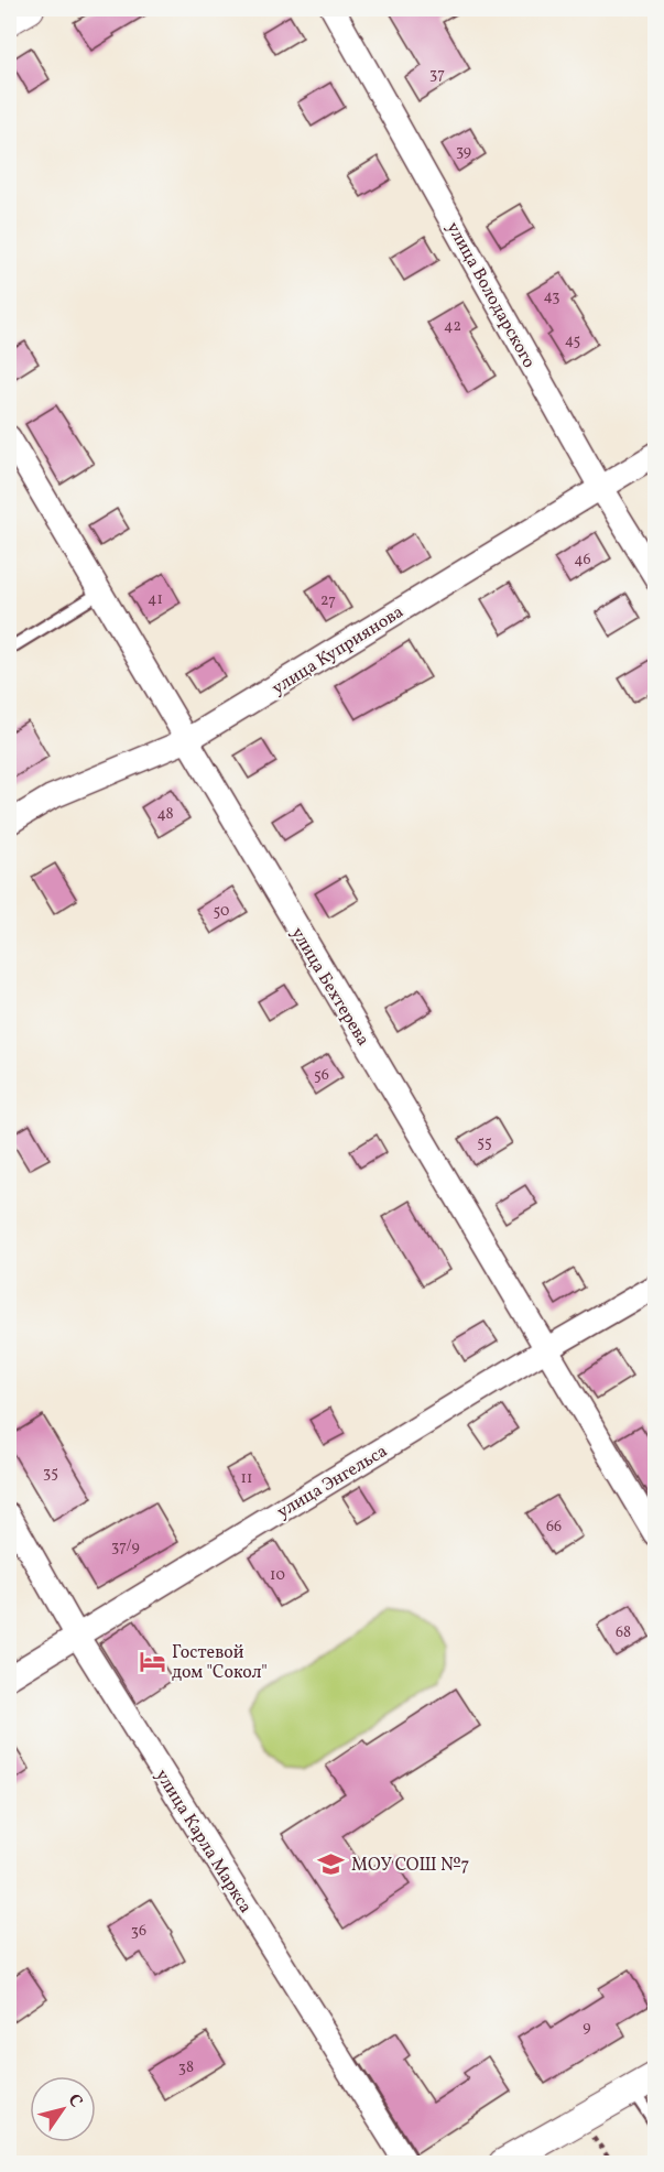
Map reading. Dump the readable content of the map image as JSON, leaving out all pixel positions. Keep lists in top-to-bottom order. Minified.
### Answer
{"streets":{"street":["улица Володарского","улица Куприянова","улица Бехтерева","улица Энгельса","улица Карла Маркса"]},"crossings":[["улица Володарского","улица Куприянова"],["улица Куприянова","улица Бехтерева"],["улица Бехтерева","улица Энгельса"],["улица Энгельса","улица Карла Маркса"]],"places":{"hotel":["Гостевой дом \"Сокол\""],"school or university":["МОУ СОШ №7"]},"house_numbers":["37","39","43","42","45","46","41","27","48","50","56","55","35","11","66","37/9","10","68","36","9","38"],"north":"top right"}
